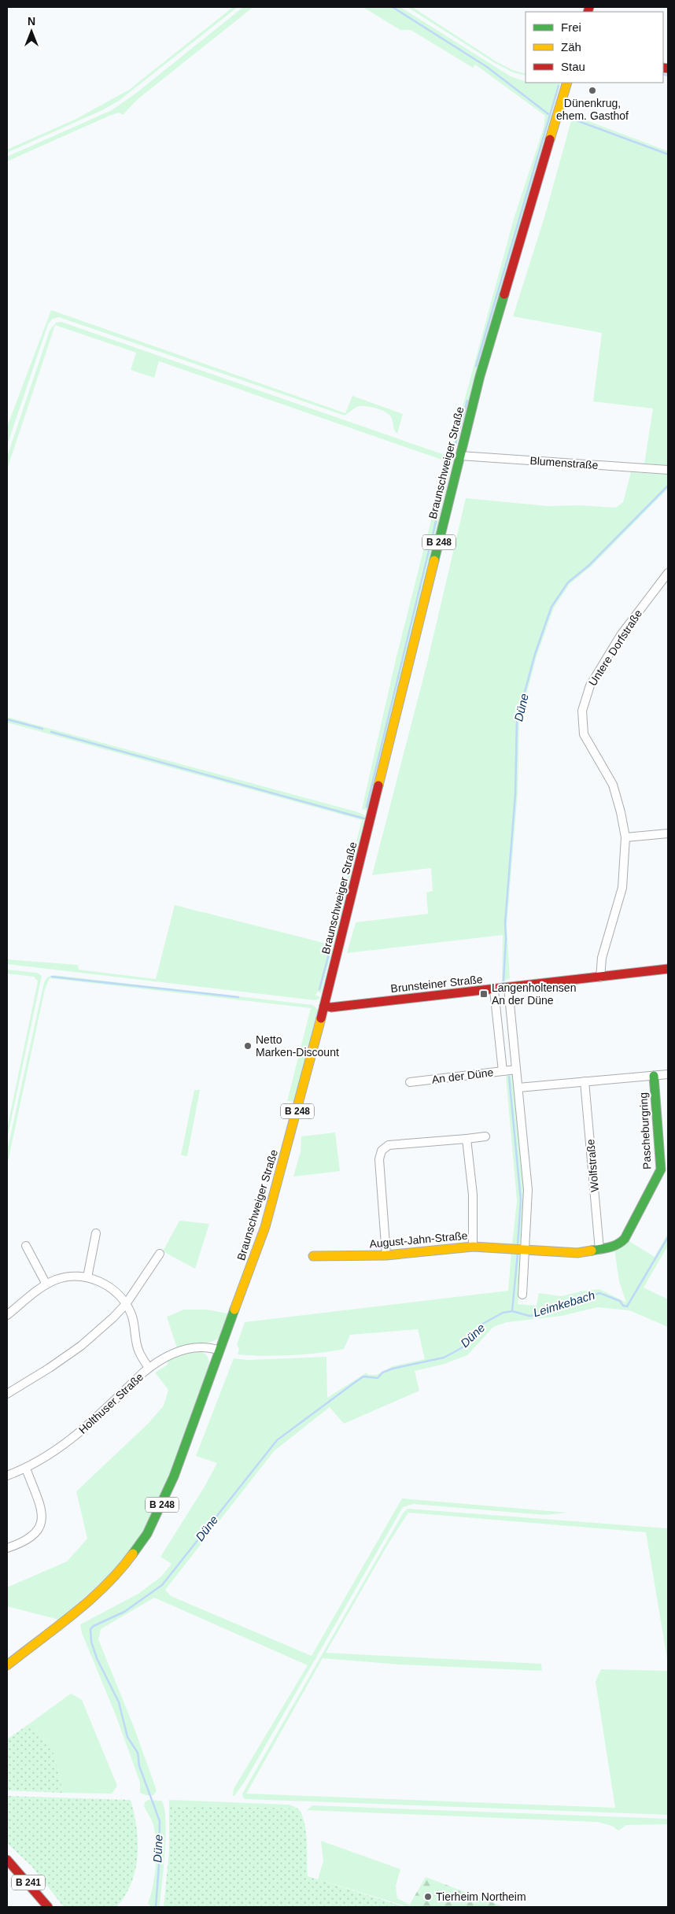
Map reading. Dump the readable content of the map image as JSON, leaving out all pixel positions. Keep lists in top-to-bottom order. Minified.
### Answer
{"streets":{"main road":["Braunschweiger Straße","B 248","Brunsteiner Straße","Pascheburgring","August-Jahn-Straße","B 241"],"street":["Blumenstraße","Untere Dorfstraße","An der Düne","Wolfstraße","Holthuser Straße"]},"crossings":[["Braunschweiger Straße","Blumenstraße"],["Braunschweiger Straße","Brunsteiner Straße"],["Braunschweiger Straße","Holthuser Straße"],["Untere Dorfstraße","Brunsteiner Straße"],["Pascheburgring","Wolfstraße"],["Pascheburgring","August-Jahn-Straße"]],"water":["Düne","Leimkebach"],"places":{"other":["Dünenkrug, ehem. Gasthof","Netto Marken-Discount","Tierheim Northeim"],"transit":["Langenholtensen An der Düne"]},"legend":["Frei","Zäh","Stau"],"north":"top"}
